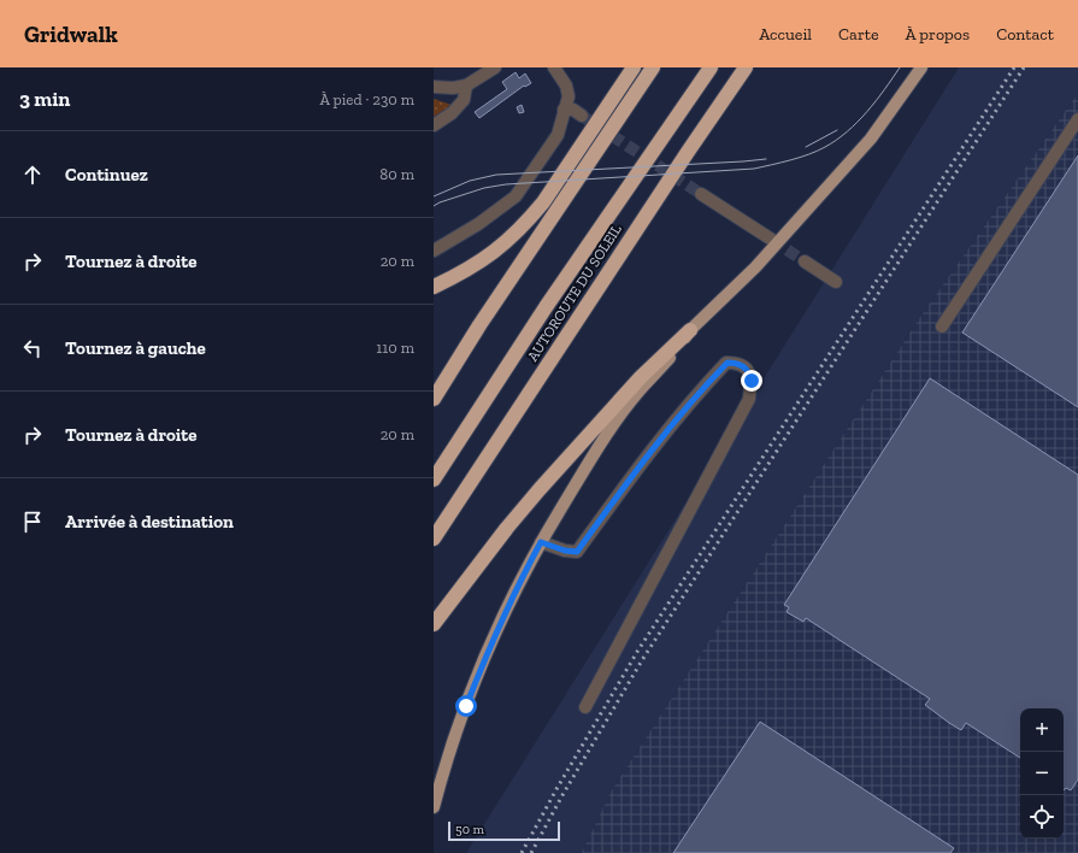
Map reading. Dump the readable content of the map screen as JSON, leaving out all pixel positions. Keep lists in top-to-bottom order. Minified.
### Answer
{"streets":{"highway":["AUTOROUTE DU SOLEIL"]},"scale_bar":"50 m","page":{"header":"Gridwalk","nav":["Accueil","Carte","À propos","Contact"],"heading":["3 min","À pied · 230 m"],"list":[["Continuez","80 m"],["Tournez à droite","20 m"],["Tournez à gauche","110 m"],["Tournez à droite","20 m"],"Arrivée à destination"],"map_buttons":["+","−"],"scale":"50 m"}}
